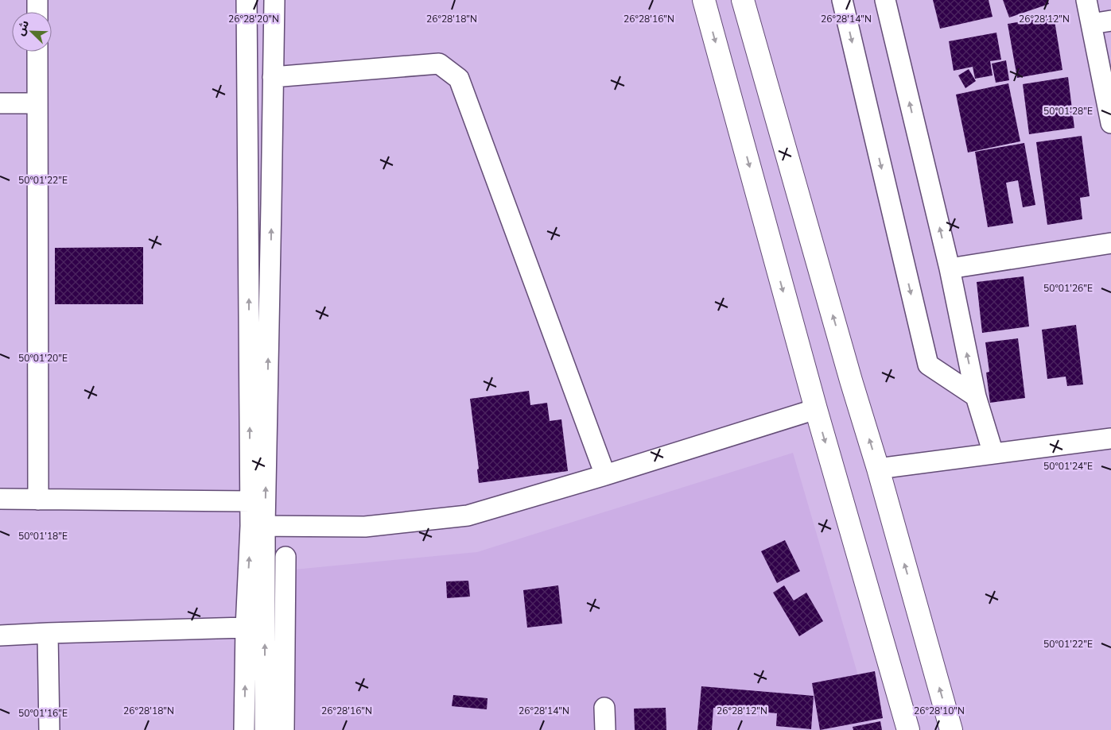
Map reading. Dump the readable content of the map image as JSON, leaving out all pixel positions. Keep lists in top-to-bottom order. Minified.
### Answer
{"north":"top left","coordinates":["26°28'14\"N","26°28'12\"N","26°28'20\"N","26°28'18\"N","26°28'16\"N","50°01'28\"E","50°01'22\"E","50°01'26\"E","50°01'20\"E","50°01'24\"E","50°01'18\"E","26°28'10\"N","50°01'16\"E"]}
